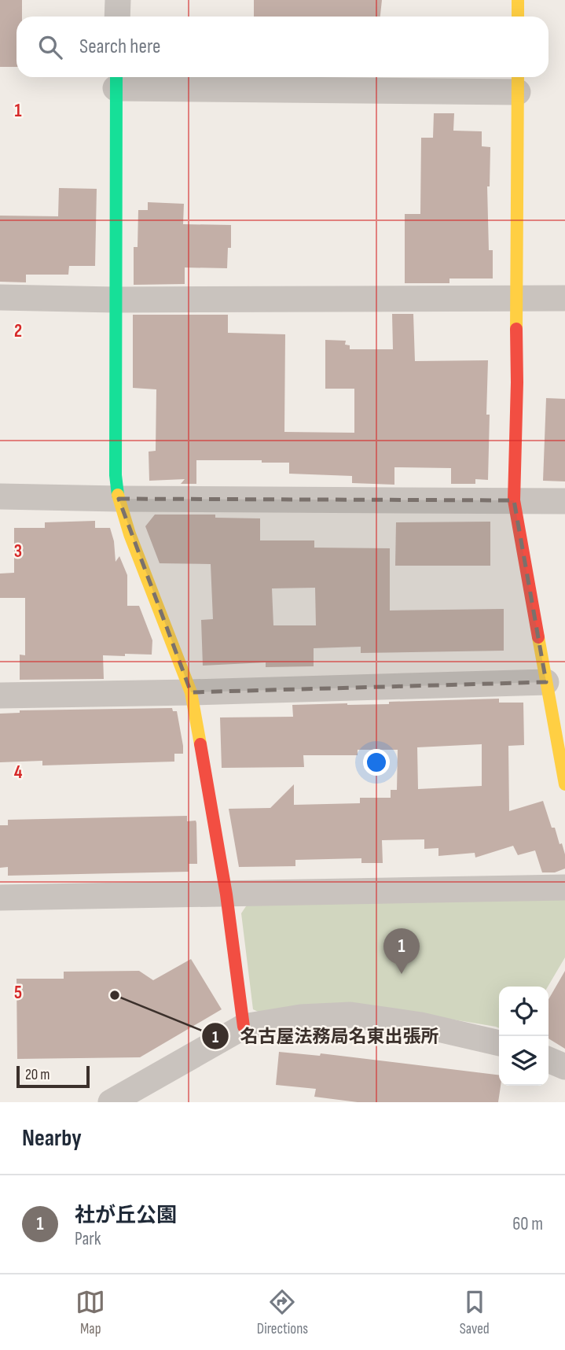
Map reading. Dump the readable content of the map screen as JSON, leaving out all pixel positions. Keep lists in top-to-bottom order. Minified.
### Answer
{"places":["名古屋法務局名東出張所"],"scale_bar":"20 m","page":{"search":"Search here","pins":"1","scale":"20 m","heading":"Nearby","list":[{"mark":"1","name":"社が丘公園","note":"Park","value":"60 m"}],"nav":["Map","Directions","Saved"]},"grid":{"rows":["1","2","3","4","5"]}}
